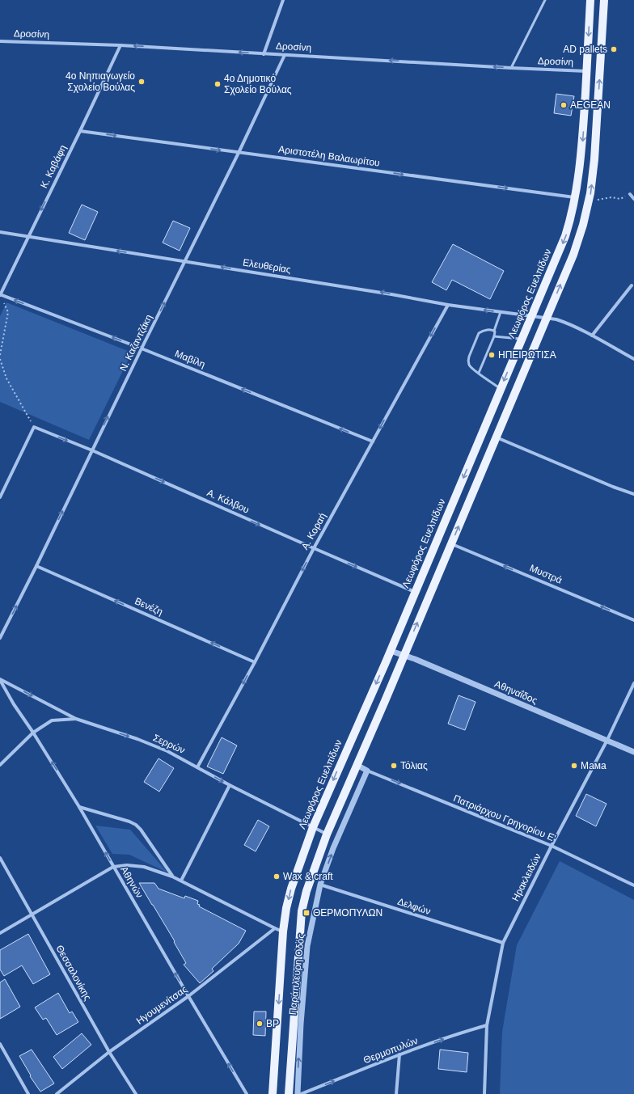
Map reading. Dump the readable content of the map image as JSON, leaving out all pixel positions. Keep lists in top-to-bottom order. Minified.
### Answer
{"streets":{"main road":["Λεωφόρος Ευελπίδων"],"street":["Δροσίνη","Αριστοτέλη Βαλαωρίτου","Κ. Καβάφη","Ελευθερίας","Ν. Καζαντζάκη","Μαβίλη","A. Κάλβου","Α. Κοραή","Μυστρά","Βενέζη","Αθηναΐδος","Σερρών","Πατριάρχου Γρηγορίου Ε'","Ηρακλειδών","Αθηνών","Δελφών","Θεσσαλονίκης","Παράπλευρη Οδός","Ηγουμενίτσας","Θερμοπυλών"]},"crossings":[["Δροσίνη","Κ. Καβάφη"],["Δροσίνη","Λεωφόρος Ευελπίδων"],["Δροσίνη","Ν. Καζαντζάκη"],["Αριστοτέλη Βαλαωρίτου","Κ. Καβάφη"],["Αριστοτέλη Βαλαωρίτου","Λεωφόρος Ευελπίδων"],["Αριστοτέλη Βαλαωρίτου","Ν. Καζαντζάκη"],["Κ. Καβάφη","Ελευθερίας"],["Κ. Καβάφη","Μαβίλη"],["Ελευθερίας","Λεωφόρος Ευελπίδων"],["Ελευθερίας","Ν. Καζαντζάκη"],["Ελευθερίας","Α. Κοραή"],["Λεωφόρος Ευελπίδων","A. Κάλβου"],["Λεωφόρος Ευελπίδων","Αθηναΐδος"],["Λεωφόρος Ευελπίδων","Σερρών"],["Ν. Καζαντζάκη","Μαβίλη"],["Ν. Καζαντζάκη","A. Κάλβου"],["Ν. Καζαντζάκη","Βενέζη"],["Μαβίλη","Α. Κοραή"],["A. Κάλβου","Α. Κοραή"],["Α. Κοραή","Βενέζη"],["Α. Κοραή","Σερρών"],["Αθηναΐδος","Ηρακλειδών"],["Σερρών","Αθηνών"],["Πατριάρχου Γρηγορίου Ε'","Ηρακλειδών"],["Πατριάρχου Γρηγορίου Ε'","Παράπλευρη Οδός"],["Ηρακλειδών","Δελφών"],["Ηρακλειδών","Θερμοπυλών"],["Αθηνών","Ηγουμενίτσας"],["Δελφών","Παράπλευρη Οδός"],["Θεσσαλονίκης","Ηγουμενίτσας"]],"one_way":["Δροσίνη","Αριστοτέλη Βαλαωρίτου","Κ. Καβάφη","Ελευθερίας","Ν. Καζαντζάκη","Μαβίλη","A. Κάλβου","Α. Κοραή","Μυστρά","Βενέζη","Σερρών","Πατριάρχου Γρηγορίου Ε'","Αθηνών","Παράπλευρη Οδός","Θερμοπυλών"],"places":{"other":["AD pallets","4ο Νηπιαγωγείο Σχολείο Βούλας","4ο Δημοτικό Σχολείο Βούλας","AEGEAN","ΗΠΕΙΡΩΤΙΣΑ","Τόλιας","Мама","Wax & craft","BP"],"transit":["ΘΕΡΜΟΠΥΛΩΝ"]}}
